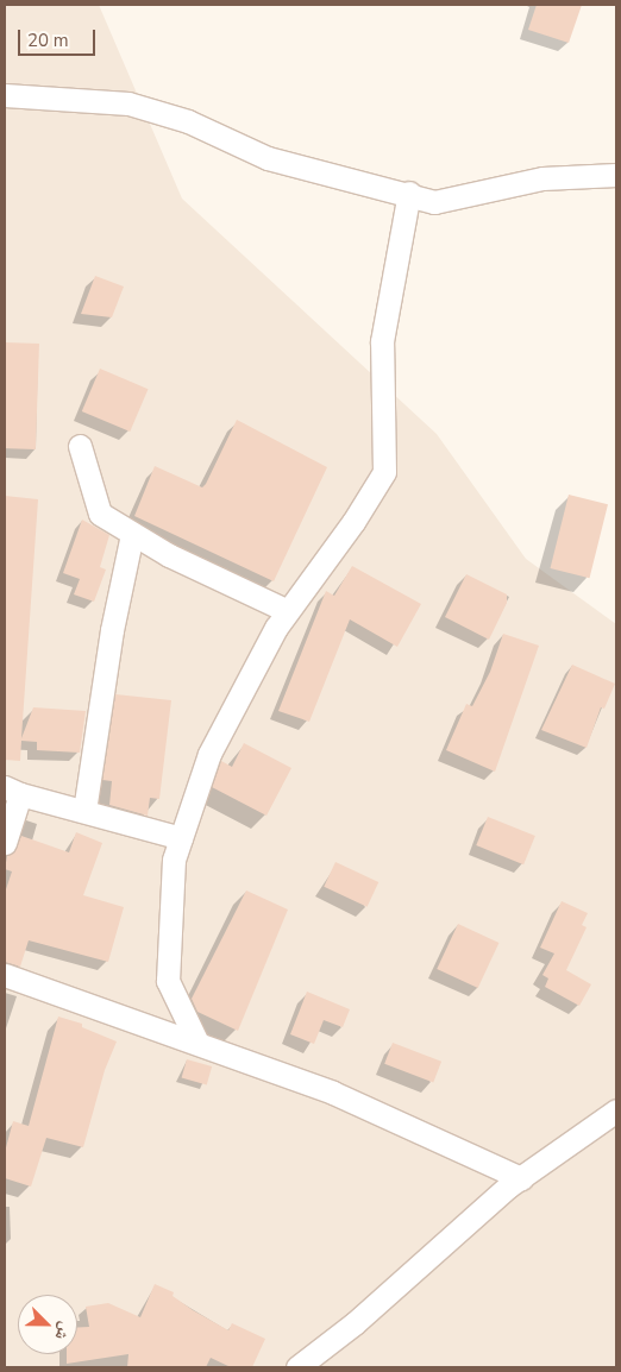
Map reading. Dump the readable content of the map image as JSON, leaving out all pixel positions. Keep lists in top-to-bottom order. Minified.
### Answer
{"scale_bar":"20 m","north":"bottom right"}
